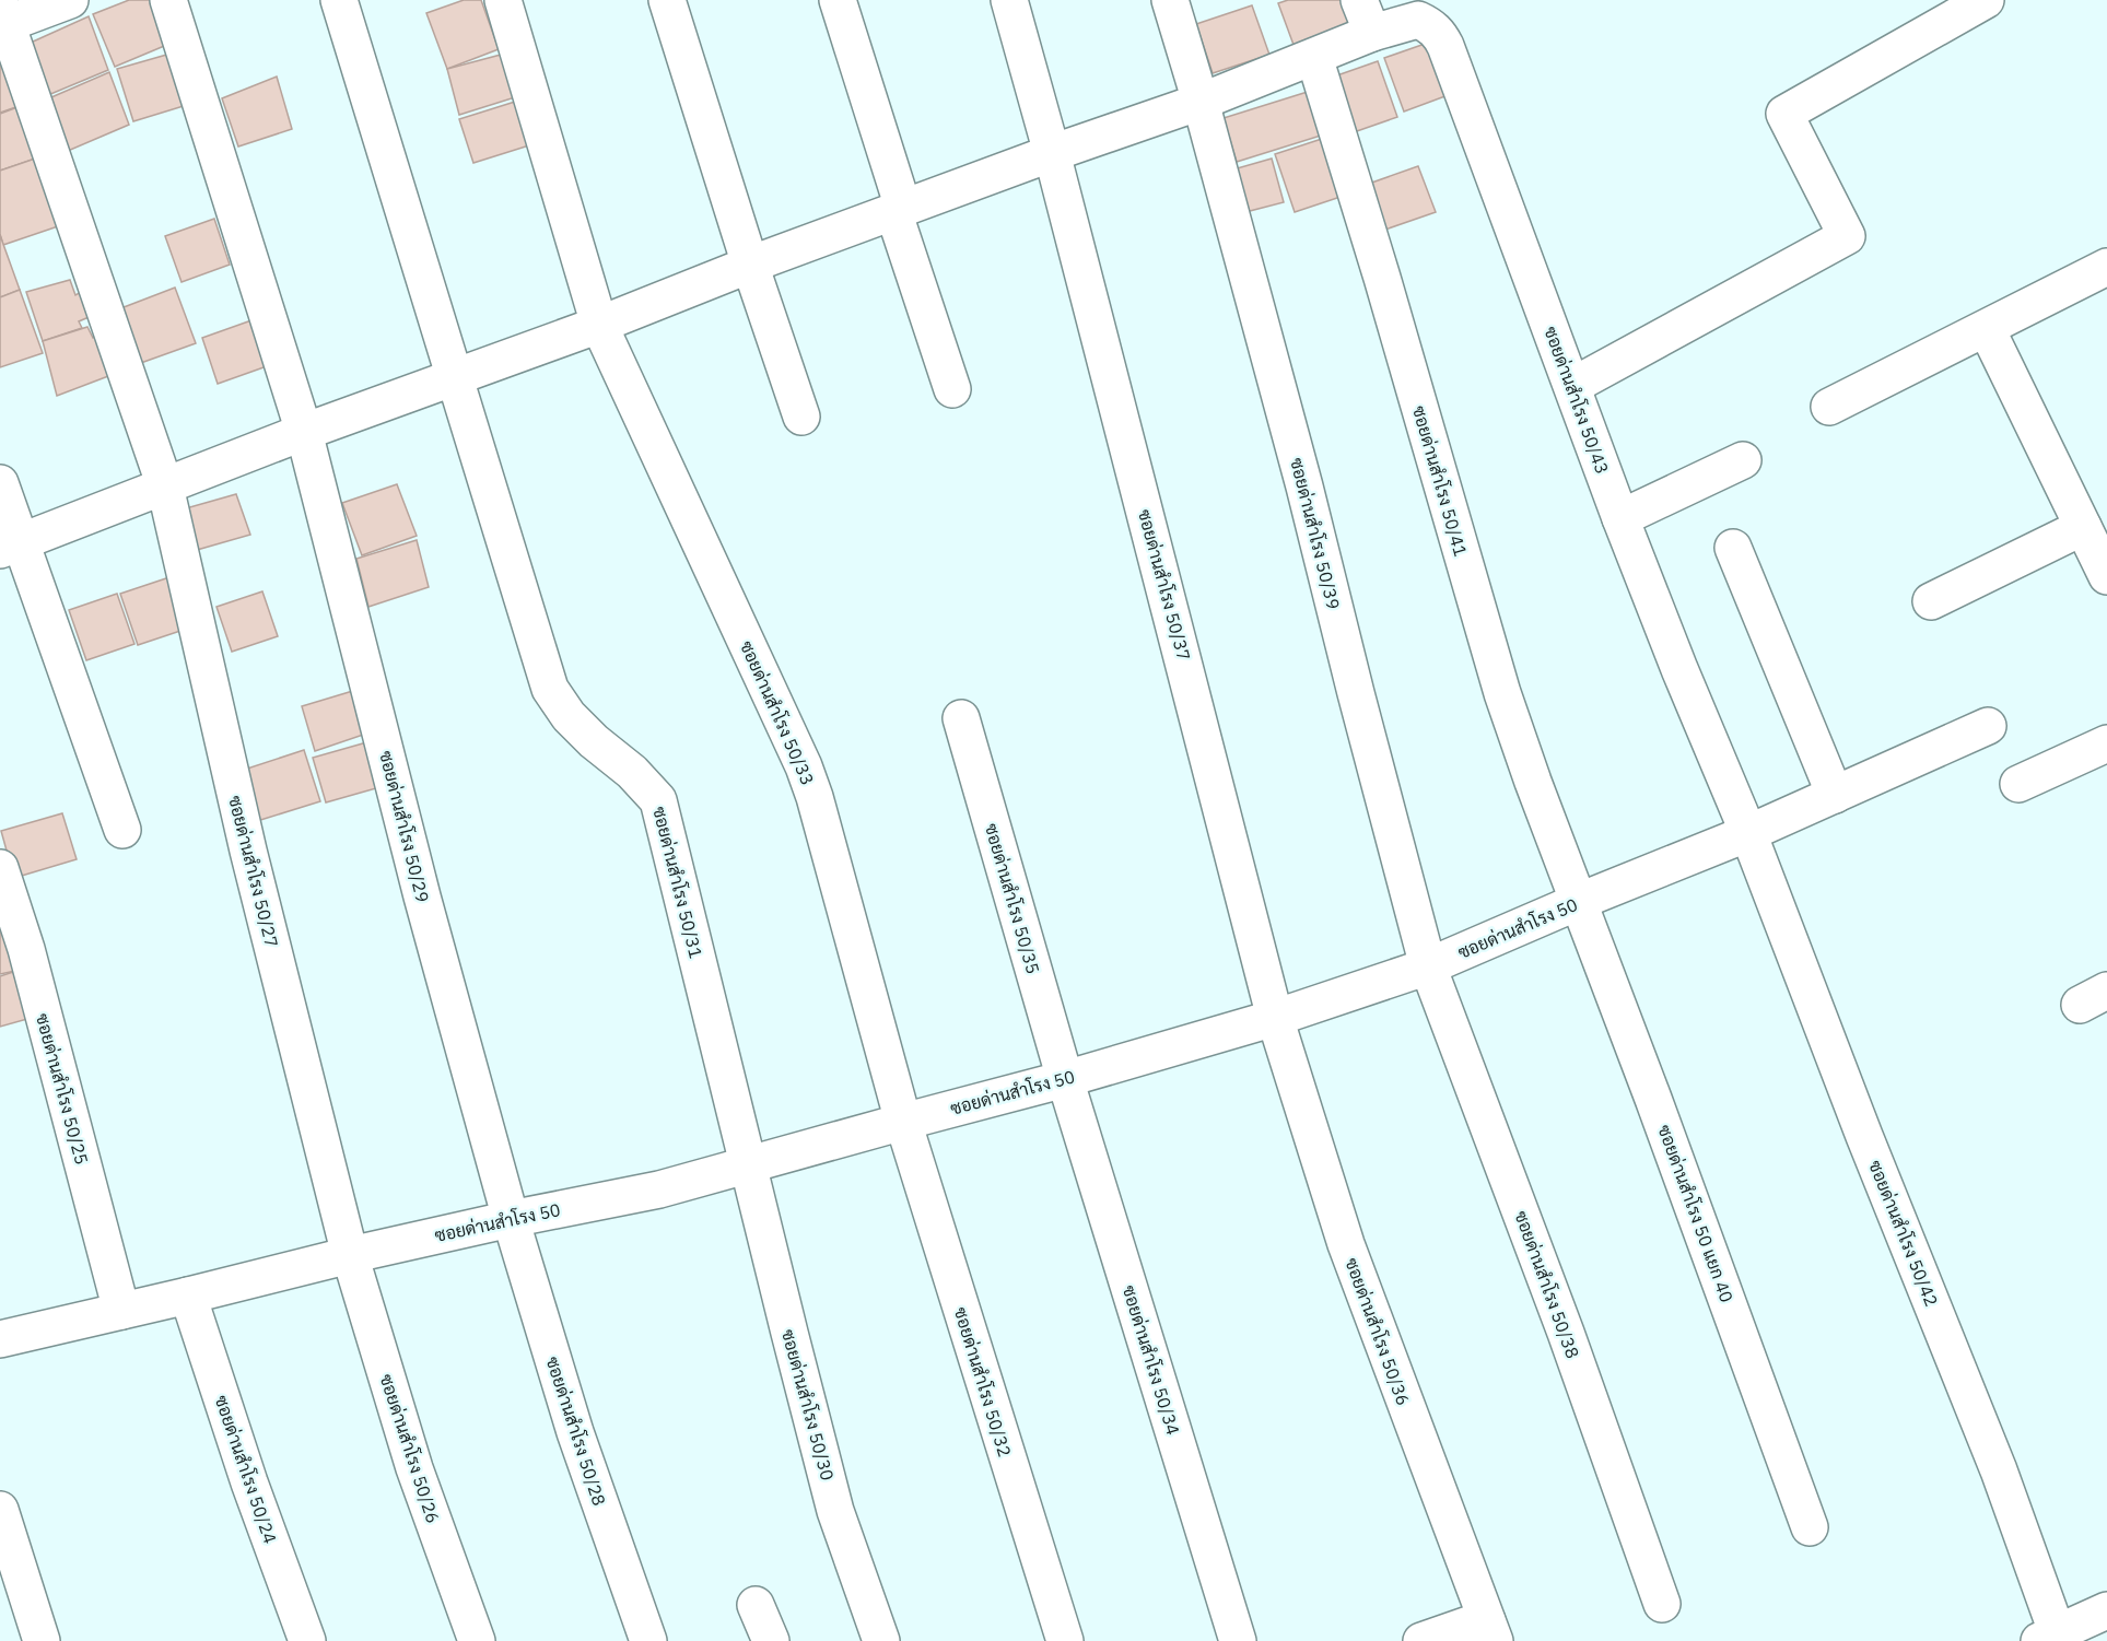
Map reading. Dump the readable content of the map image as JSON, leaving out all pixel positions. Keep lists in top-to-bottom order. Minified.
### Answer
{"streets":{"street":["ซอยด่านสำโรง 50/43","ซอยด่านสำโรง 50/41","ซอยด่านสำโรง 50/39","ซอยด่านสำโรง 50/37","ซอยด่านสำโรง 50/33","ซอยด่านสำโรง 50/29","ซอยด่านสำโรง 50/27","ซอยด่านสำโรง 50/31","ซอยด่านสำโรง 50/35","ซอยด่านสำโรง 50","ซอยด่านสำโรง 50/25","ซอยด่านสำโรง 50 แยก 40","ซอยด่านสำโรง 50/42","ซอยด่านสำโรง 50/38","ซอยด่านสำโรง 50/36","ซอยด่านสำโรง 50/34","ซอยด่านสำโรง 50/32","ซอยด่านสำโรง 50/30","ซอยด่านสำโรง 50/28","ซอยด่านสำโรง 50/26","ซอยด่านสำโรง 50/24"]},"crossings":[["ซอยด่านสำโรง 50/43","ซอยด่านสำโรง 50"],["ซอยด่านสำโรง 50/43","ซอยด่านสำโรง 50/42"],["ซอยด่านสำโรง 50/41","ซอยด่านสำโรง 50"],["ซอยด่านสำโรง 50/41","ซอยด่านสำโรง 50 แยก 40"],["ซอยด่านสำโรง 50/39","ซอยด่านสำโรง 50"],["ซอยด่านสำโรง 50/39","ซอยด่านสำโรง 50/38"],["ซอยด่านสำโรง 50/37","ซอยด่านสำโรง 50"],["ซอยด่านสำโรง 50/37","ซอยด่านสำโรง 50/36"],["ซอยด่านสำโรง 50/33","ซอยด่านสำโรง 50"],["ซอยด่านสำโรง 50/33","ซอยด่านสำโรง 50/32"],["ซอยด่านสำโรง 50/29","ซอยด่านสำโรง 50"],["ซอยด่านสำโรง 50/29","ซอยด่านสำโรง 50/28"],["ซอยด่านสำโรง 50/27","ซอยด่านสำโรง 50"],["ซอยด่านสำโรง 50/27","ซอยด่านสำโรง 50/26"],["ซอยด่านสำโรง 50/31","ซอยด่านสำโรง 50"],["ซอยด่านสำโรง 50/31","ซอยด่านสำโรง 50/30"],["ซอยด่านสำโรง 50/35","ซอยด่านสำโรง 50"],["ซอยด่านสำโรง 50/35","ซอยด่านสำโรง 50/34"],["ซอยด่านสำโรง 50","ซอยด่านสำโรง 50/25"],["ซอยด่านสำโรง 50","ซอยด่านสำโรง 50 แยก 40"],["ซอยด่านสำโรง 50","ซอยด่านสำโรง 50/42"],["ซอยด่านสำโรง 50","ซอยด่านสำโรง 50/38"],["ซอยด่านสำโรง 50","ซอยด่านสำโรง 50/36"],["ซอยด่านสำโรง 50","ซอยด่านสำโรง 50/34"],["ซอยด่านสำโรง 50","ซอยด่านสำโรง 50/32"],["ซอยด่านสำโรง 50","ซอยด่านสำโรง 50/30"],["ซอยด่านสำโรง 50","ซอยด่านสำโรง 50/28"],["ซอยด่านสำโรง 50","ซอยด่านสำโรง 50/26"],["ซอยด่านสำโรง 50","ซอยด่านสำโรง 50/24"]]}
